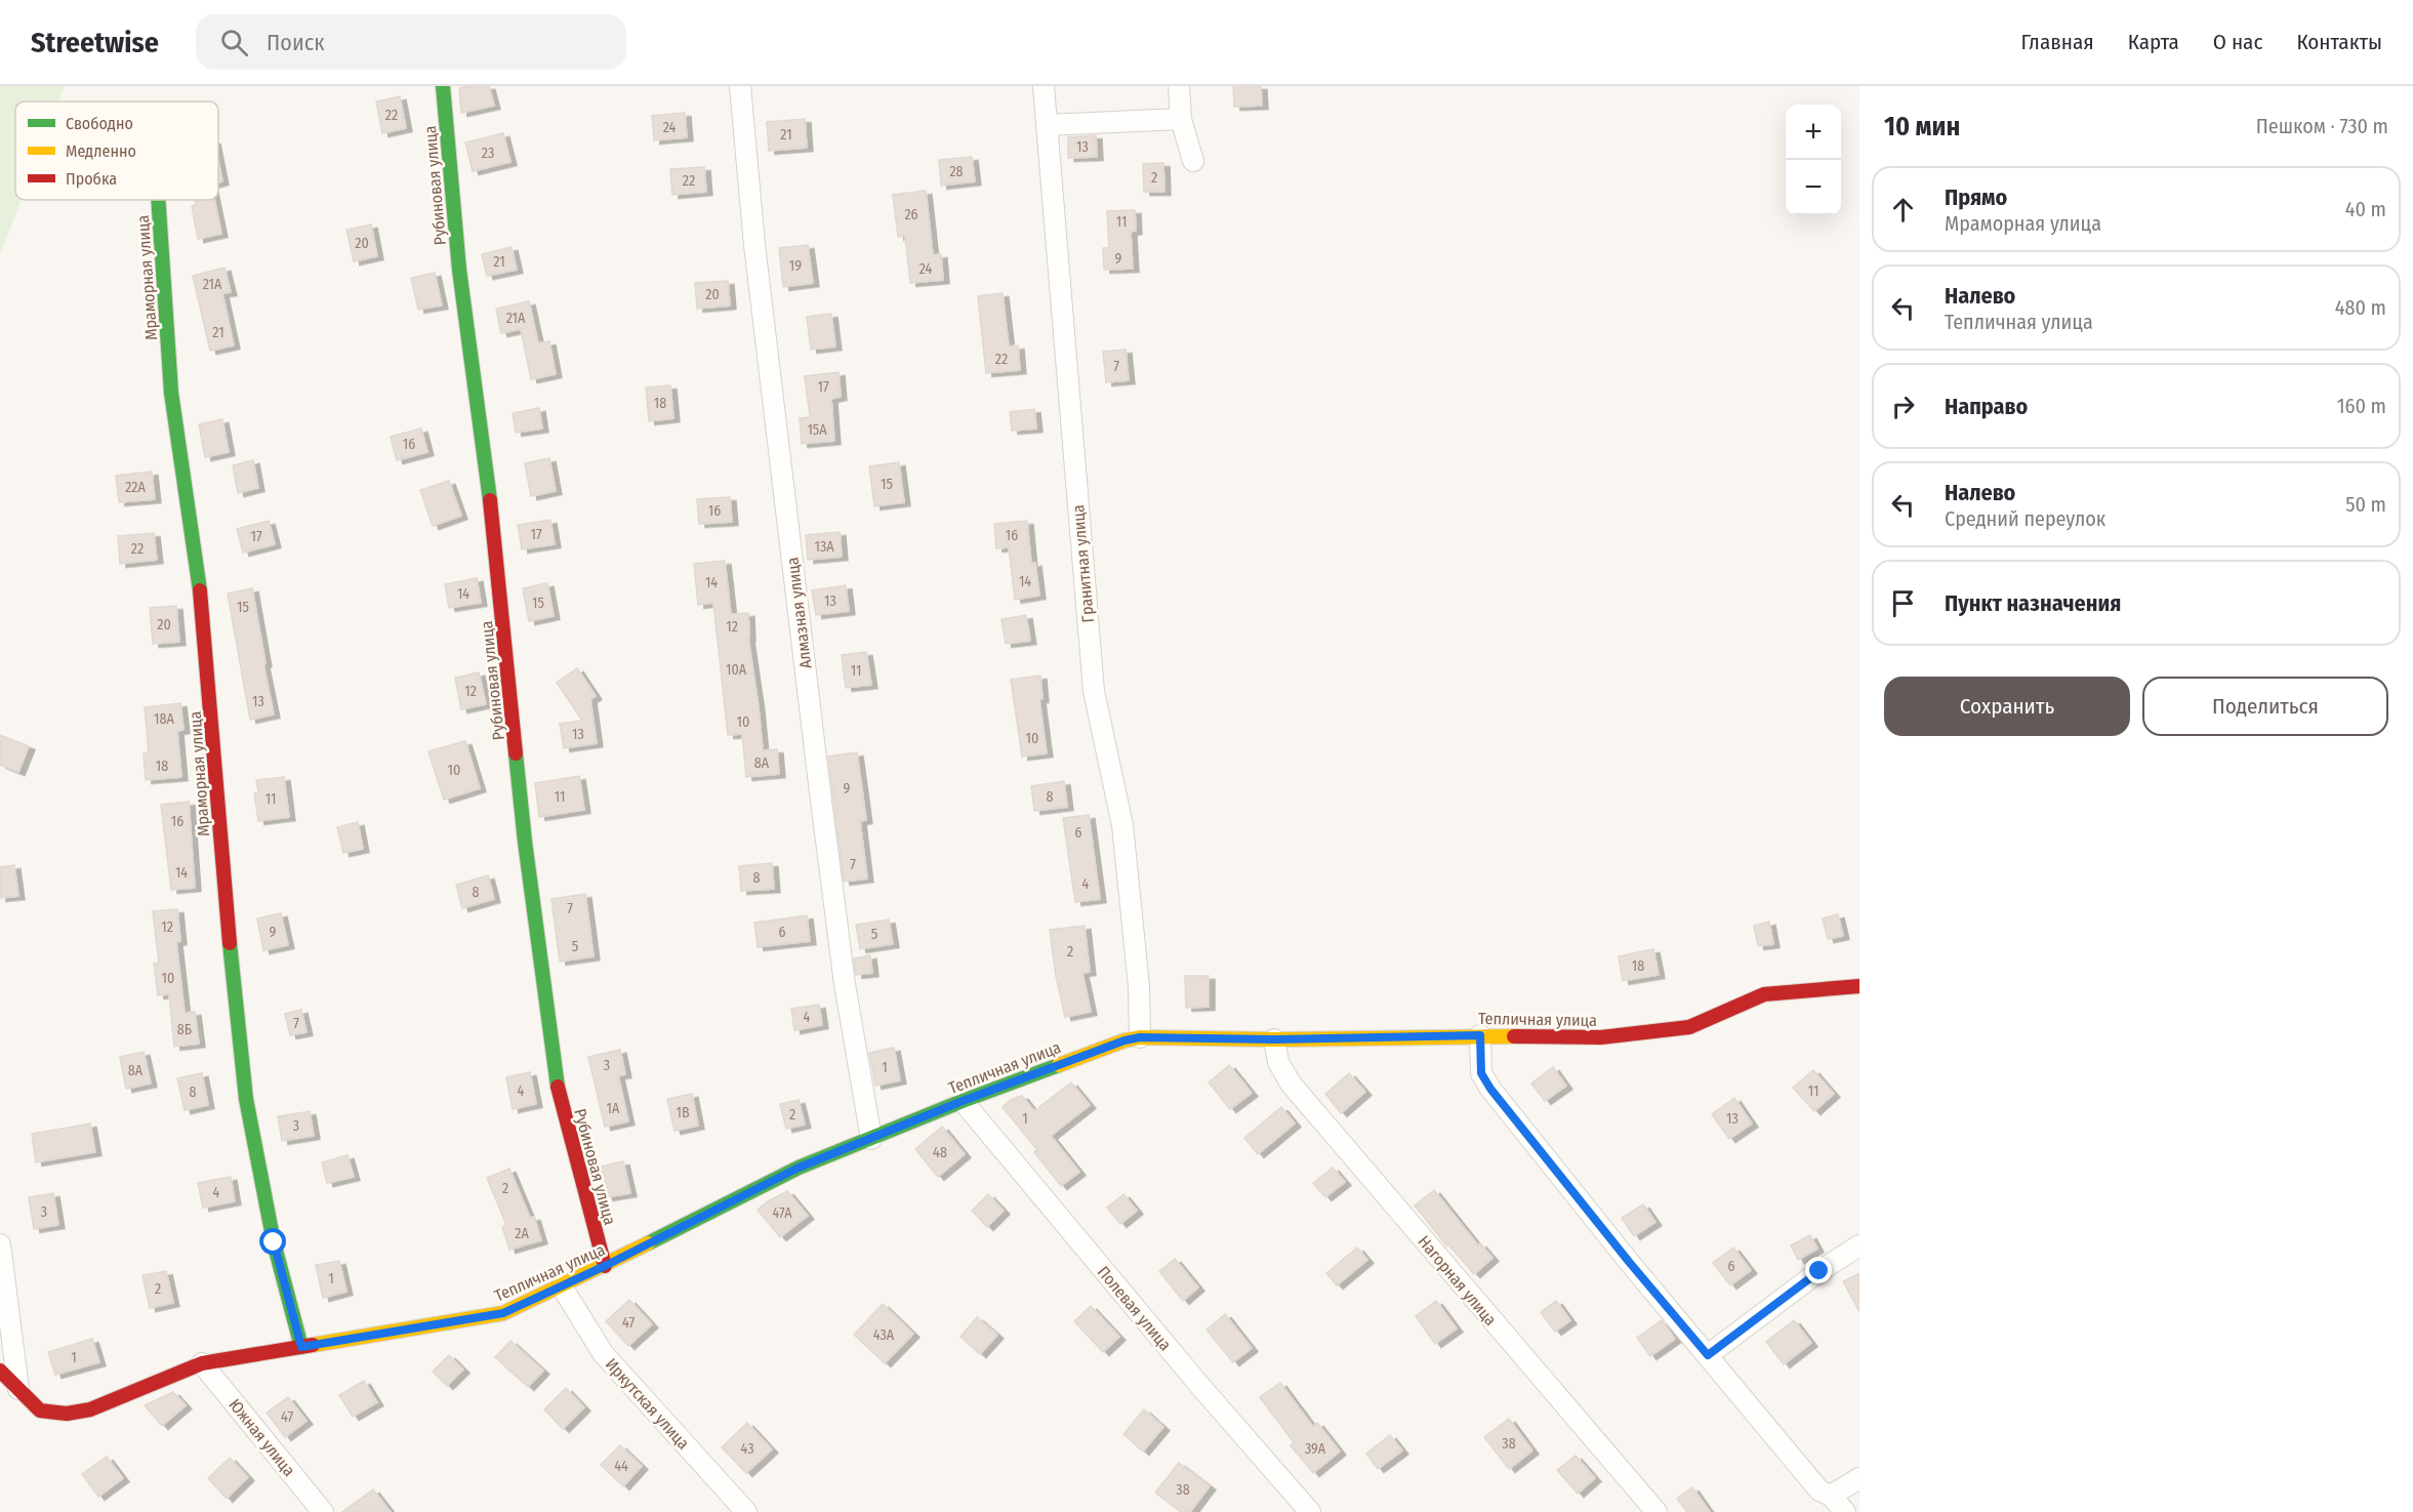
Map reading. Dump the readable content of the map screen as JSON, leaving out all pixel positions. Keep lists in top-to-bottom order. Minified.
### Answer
{"streets":{"street":["Рубиновая улица","Мраморная улица","Гранитная улица","Алмазная улица","Тепличная улица","Нагорная улица","Полевая улица","Иркутская улица","Южная улица"]},"crossings":[["Рубиновая улица","Тепличная улица"],["Мраморная улица","Тепличная улица"],["Гранитная улица","Тепличная улица"],["Алмазная улица","Тепличная улица"],["Тепличная улица","Нагорная улица"],["Тепличная улица","Полевая улица"],["Тепличная улица","Иркутская улица"],["Тепличная улица","Южная улица"]],"house_numbers":["22","24","21","13","23","28","2","22","26","11","20","9","21","19","24","21А","20","21А","21","22","7","17","18","15А","16","15","22А","16","17","16","17","13А","22","14","14","14","13","15","15","20","12","10А","11","12","13","18А","10","13","10","8А","18","10","9","11","8","11","16","6","7","14","8","4","8","7","12","9","6","5","5","2","18","10","4","7","8Б","3","1","8А","4","11","8","1А","1В","2","1","13","3","48","2","4","3","47А","2А","6","1","2","47","43А","1","47","38","43","39А","44","38"],"legend":["Свободно","Медленно","Пробка"],"page":{"header":"Streetwise","search":"Поиск","nav":["Главная","Карта","О нас","Контакты"],"heading":["10 мин","Пешком · 730 m"],"map_buttons":["+","−"],"list":[["Прямо","Мраморная улица","40 m"],["Налево","Тепличная улица","480 m"],["Направо","160 m"],["Налево","Средний переулок","50 m"],"Пункт назначения"],"buttons":["Сохранить","Поделиться"]}}
